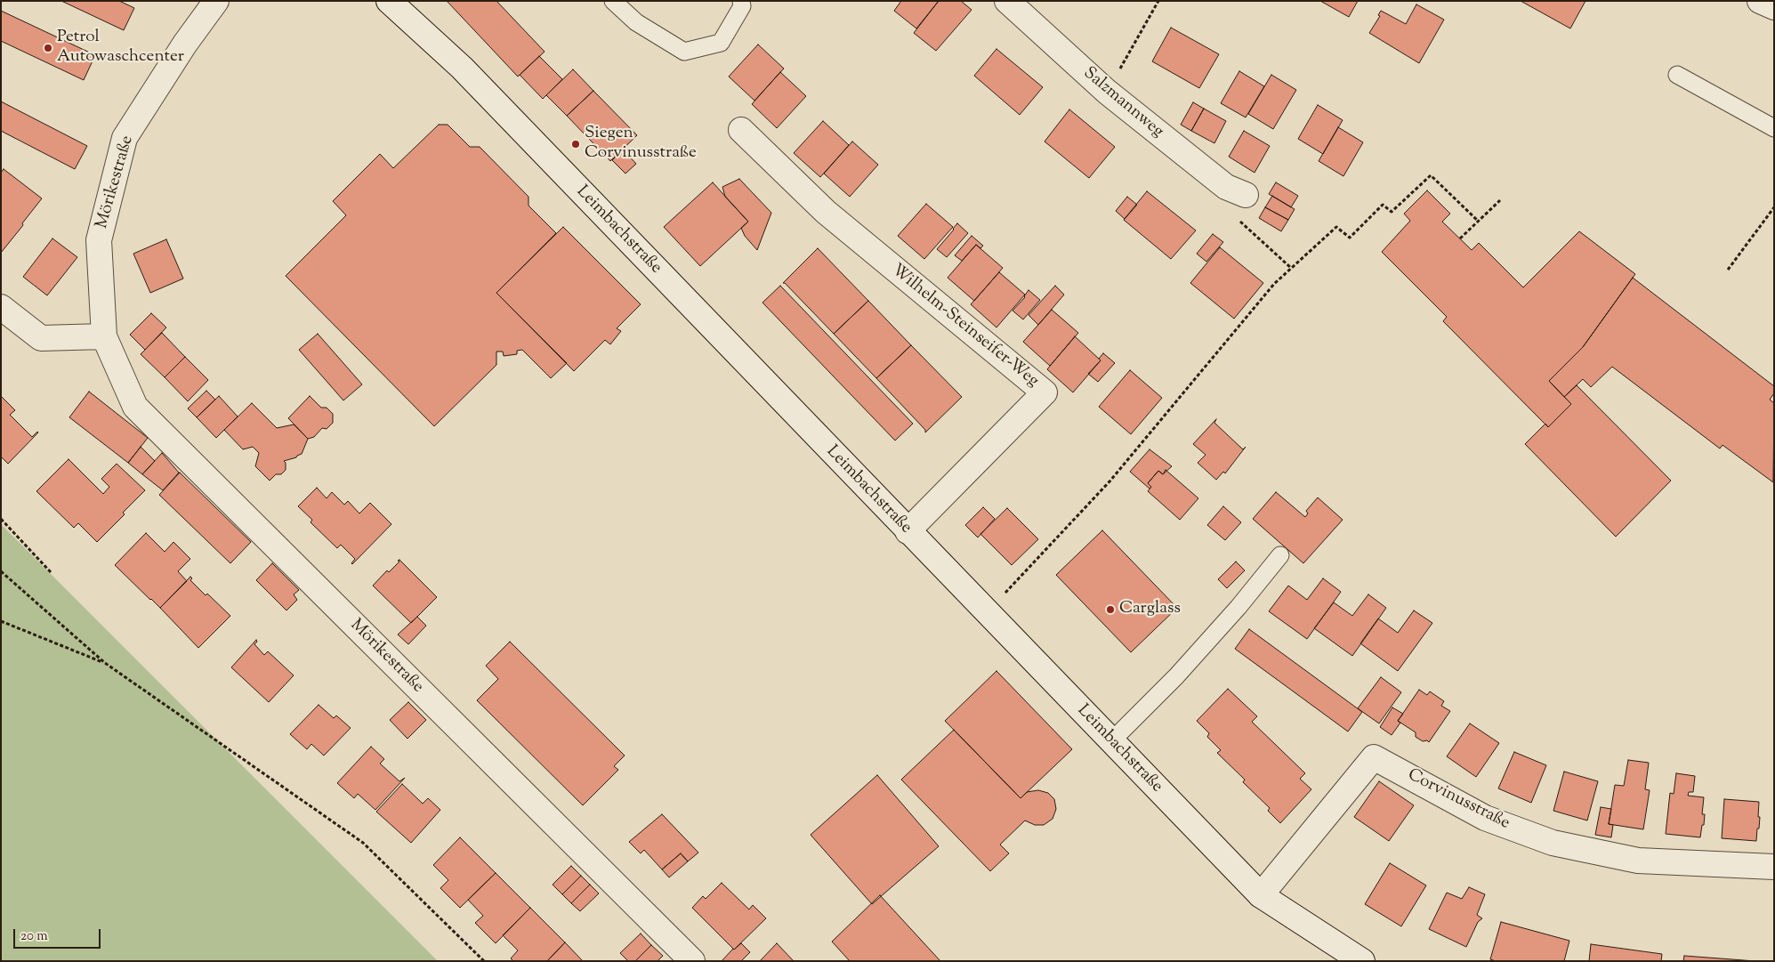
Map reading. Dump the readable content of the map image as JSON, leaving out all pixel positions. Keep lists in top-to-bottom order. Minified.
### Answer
{"streets":{"street":["Salzmannweg","Mörikestraße","Leimbachstraße","Wilhelm-Steinseifer-Weg","Corvinusstraße"]},"crossings":[["Leimbachstraße","Wilhelm-Steinseifer-Weg"],["Leimbachstraße","Corvinusstraße"]],"places":["Petrol Autowaschcenter","Siegen Corvinusstraße","Carglass"],"scale_bar":"20 m"}
